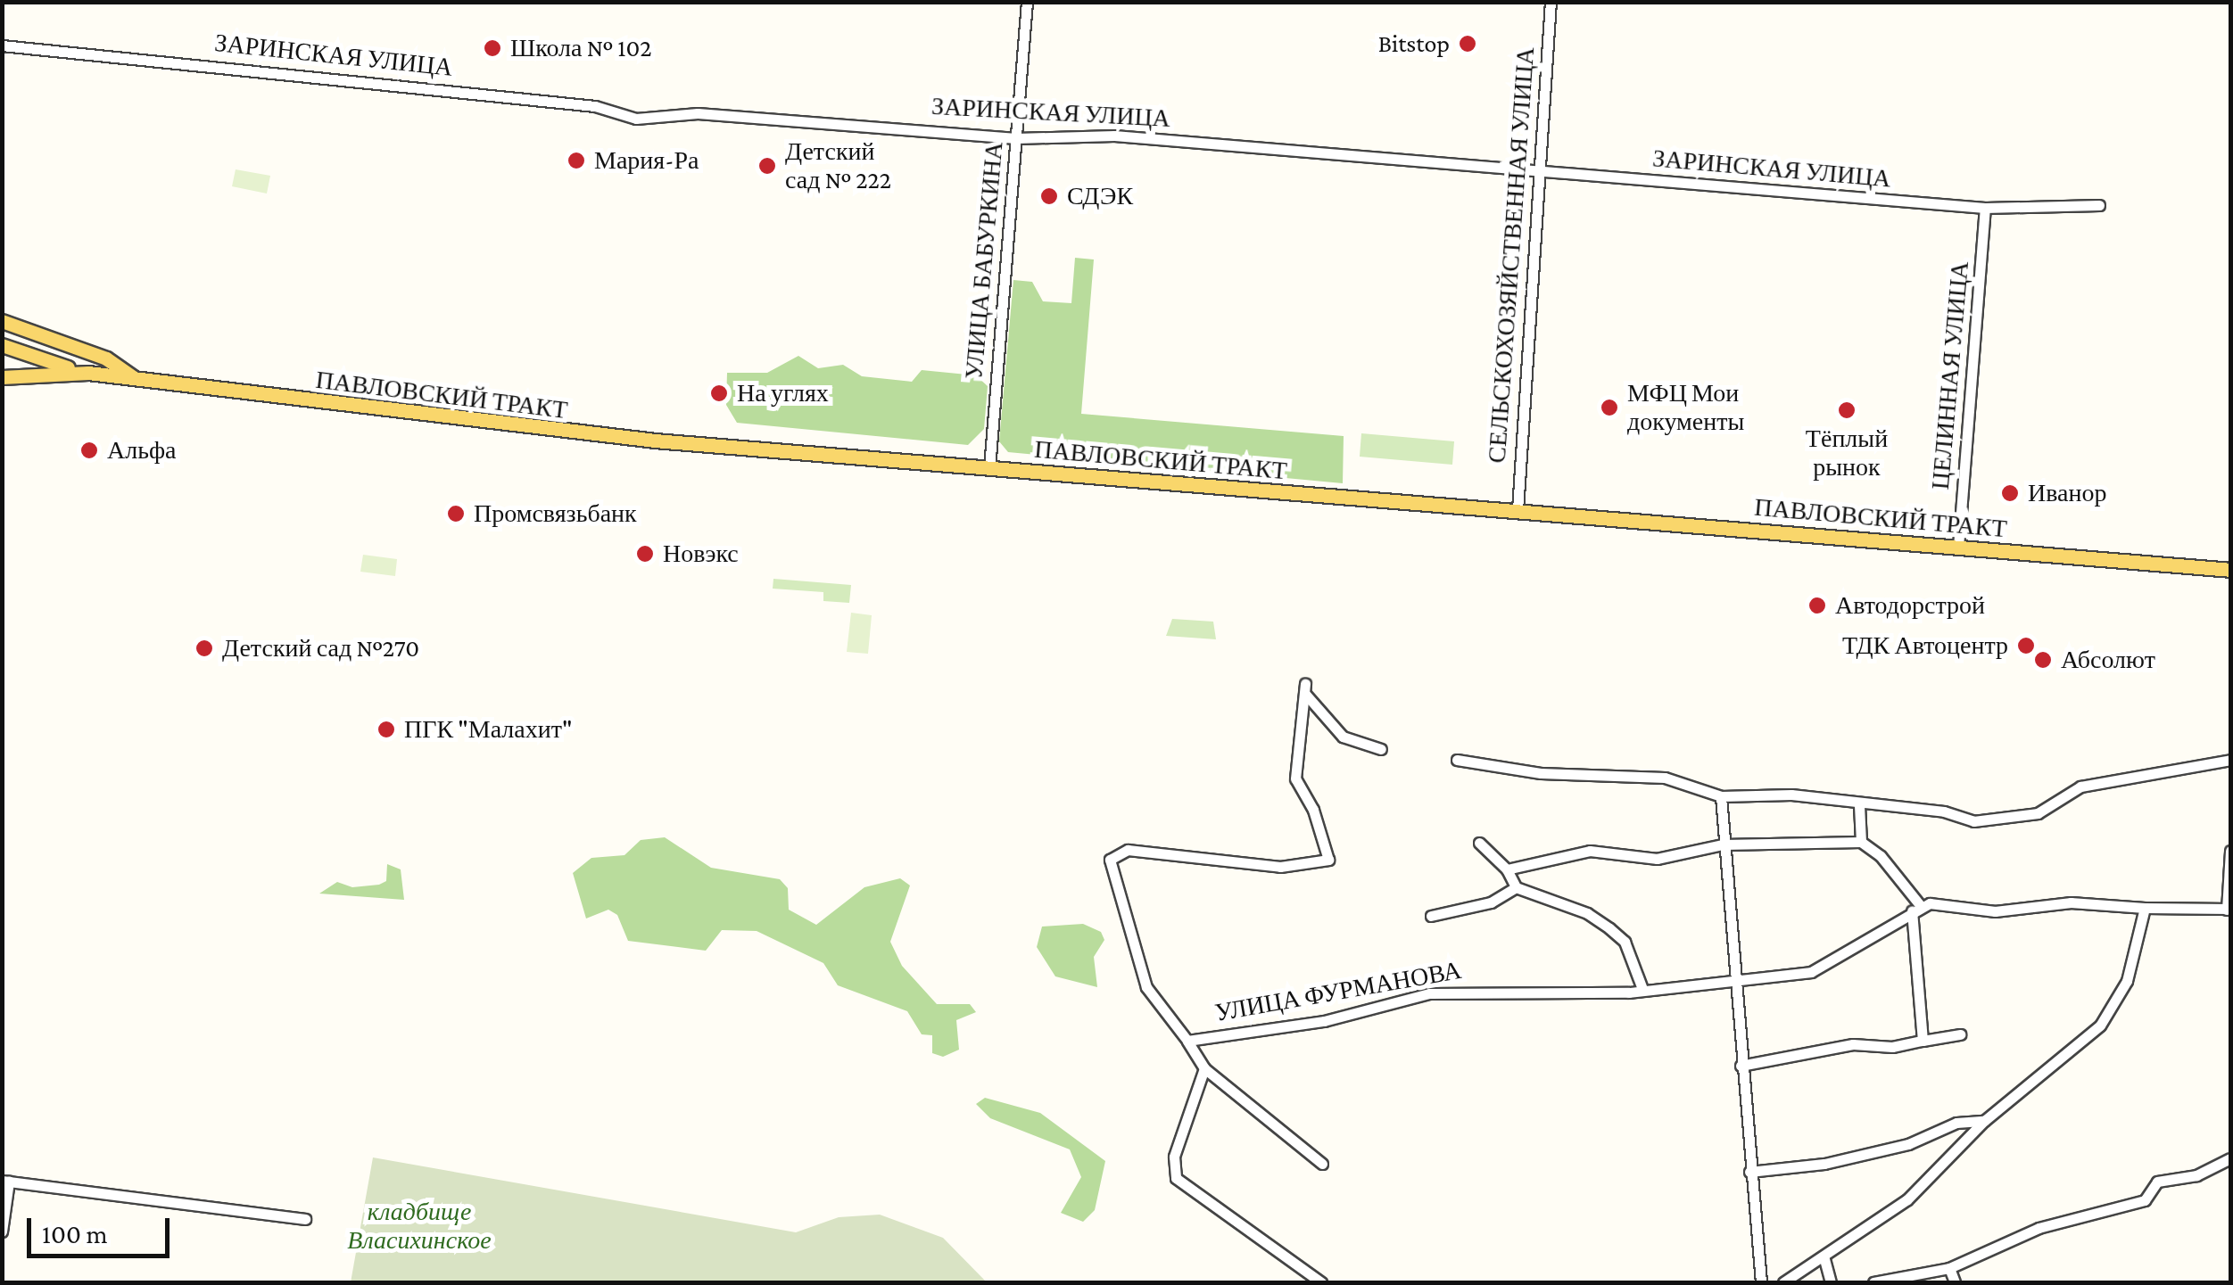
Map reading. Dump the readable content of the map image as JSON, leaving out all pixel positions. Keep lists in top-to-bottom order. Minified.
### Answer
{"streets":{"main road":["ПАВЛОВСКИЙ ТРАКТ"],"street":["ЗАРИНСКАЯ УЛИЦА","СЕЛЬСКОХОЗЯЙСТВЕННАЯ УЛИЦА","УЛИЦА БАБУРКИНА","ЦЕЛИННАЯ УЛИЦА","УЛИЦА ФУРМАНОВА"]},"crossings":[["ЗАРИНСКАЯ УЛИЦА","СЕЛЬСКОХОЗЯЙСТВЕННАЯ УЛИЦА"],["ЗАРИНСКАЯ УЛИЦА","УЛИЦА БАБУРКИНА"],["ЗАРИНСКАЯ УЛИЦА","ЦЕЛИННАЯ УЛИЦА"],["СЕЛЬСКОХОЗЯЙСТВЕННАЯ УЛИЦА","ПАВЛОВСКИЙ ТРАКТ"],["УЛИЦА БАБУРКИНА","ПАВЛОВСКИЙ ТРАКТ"],["ЦЕЛИННАЯ УЛИЦА","ПАВЛОВСКИЙ ТРАКТ"]],"parks":["кладбище Власихинское"],"places":["Bitstop","Школа № 102","Мария-Ра","Детский сад № 222","СДЭК","На углях","МФЦ Мои документы","Тёплый рынок","Альфа","Иванор","Промсвязьбанк","Новэкс","Автодорстрой","ТДК Автоцентр","Детский сад №270","Абсолют","ПГК \"Малахит\""],"scale_bar":"100 m"}
